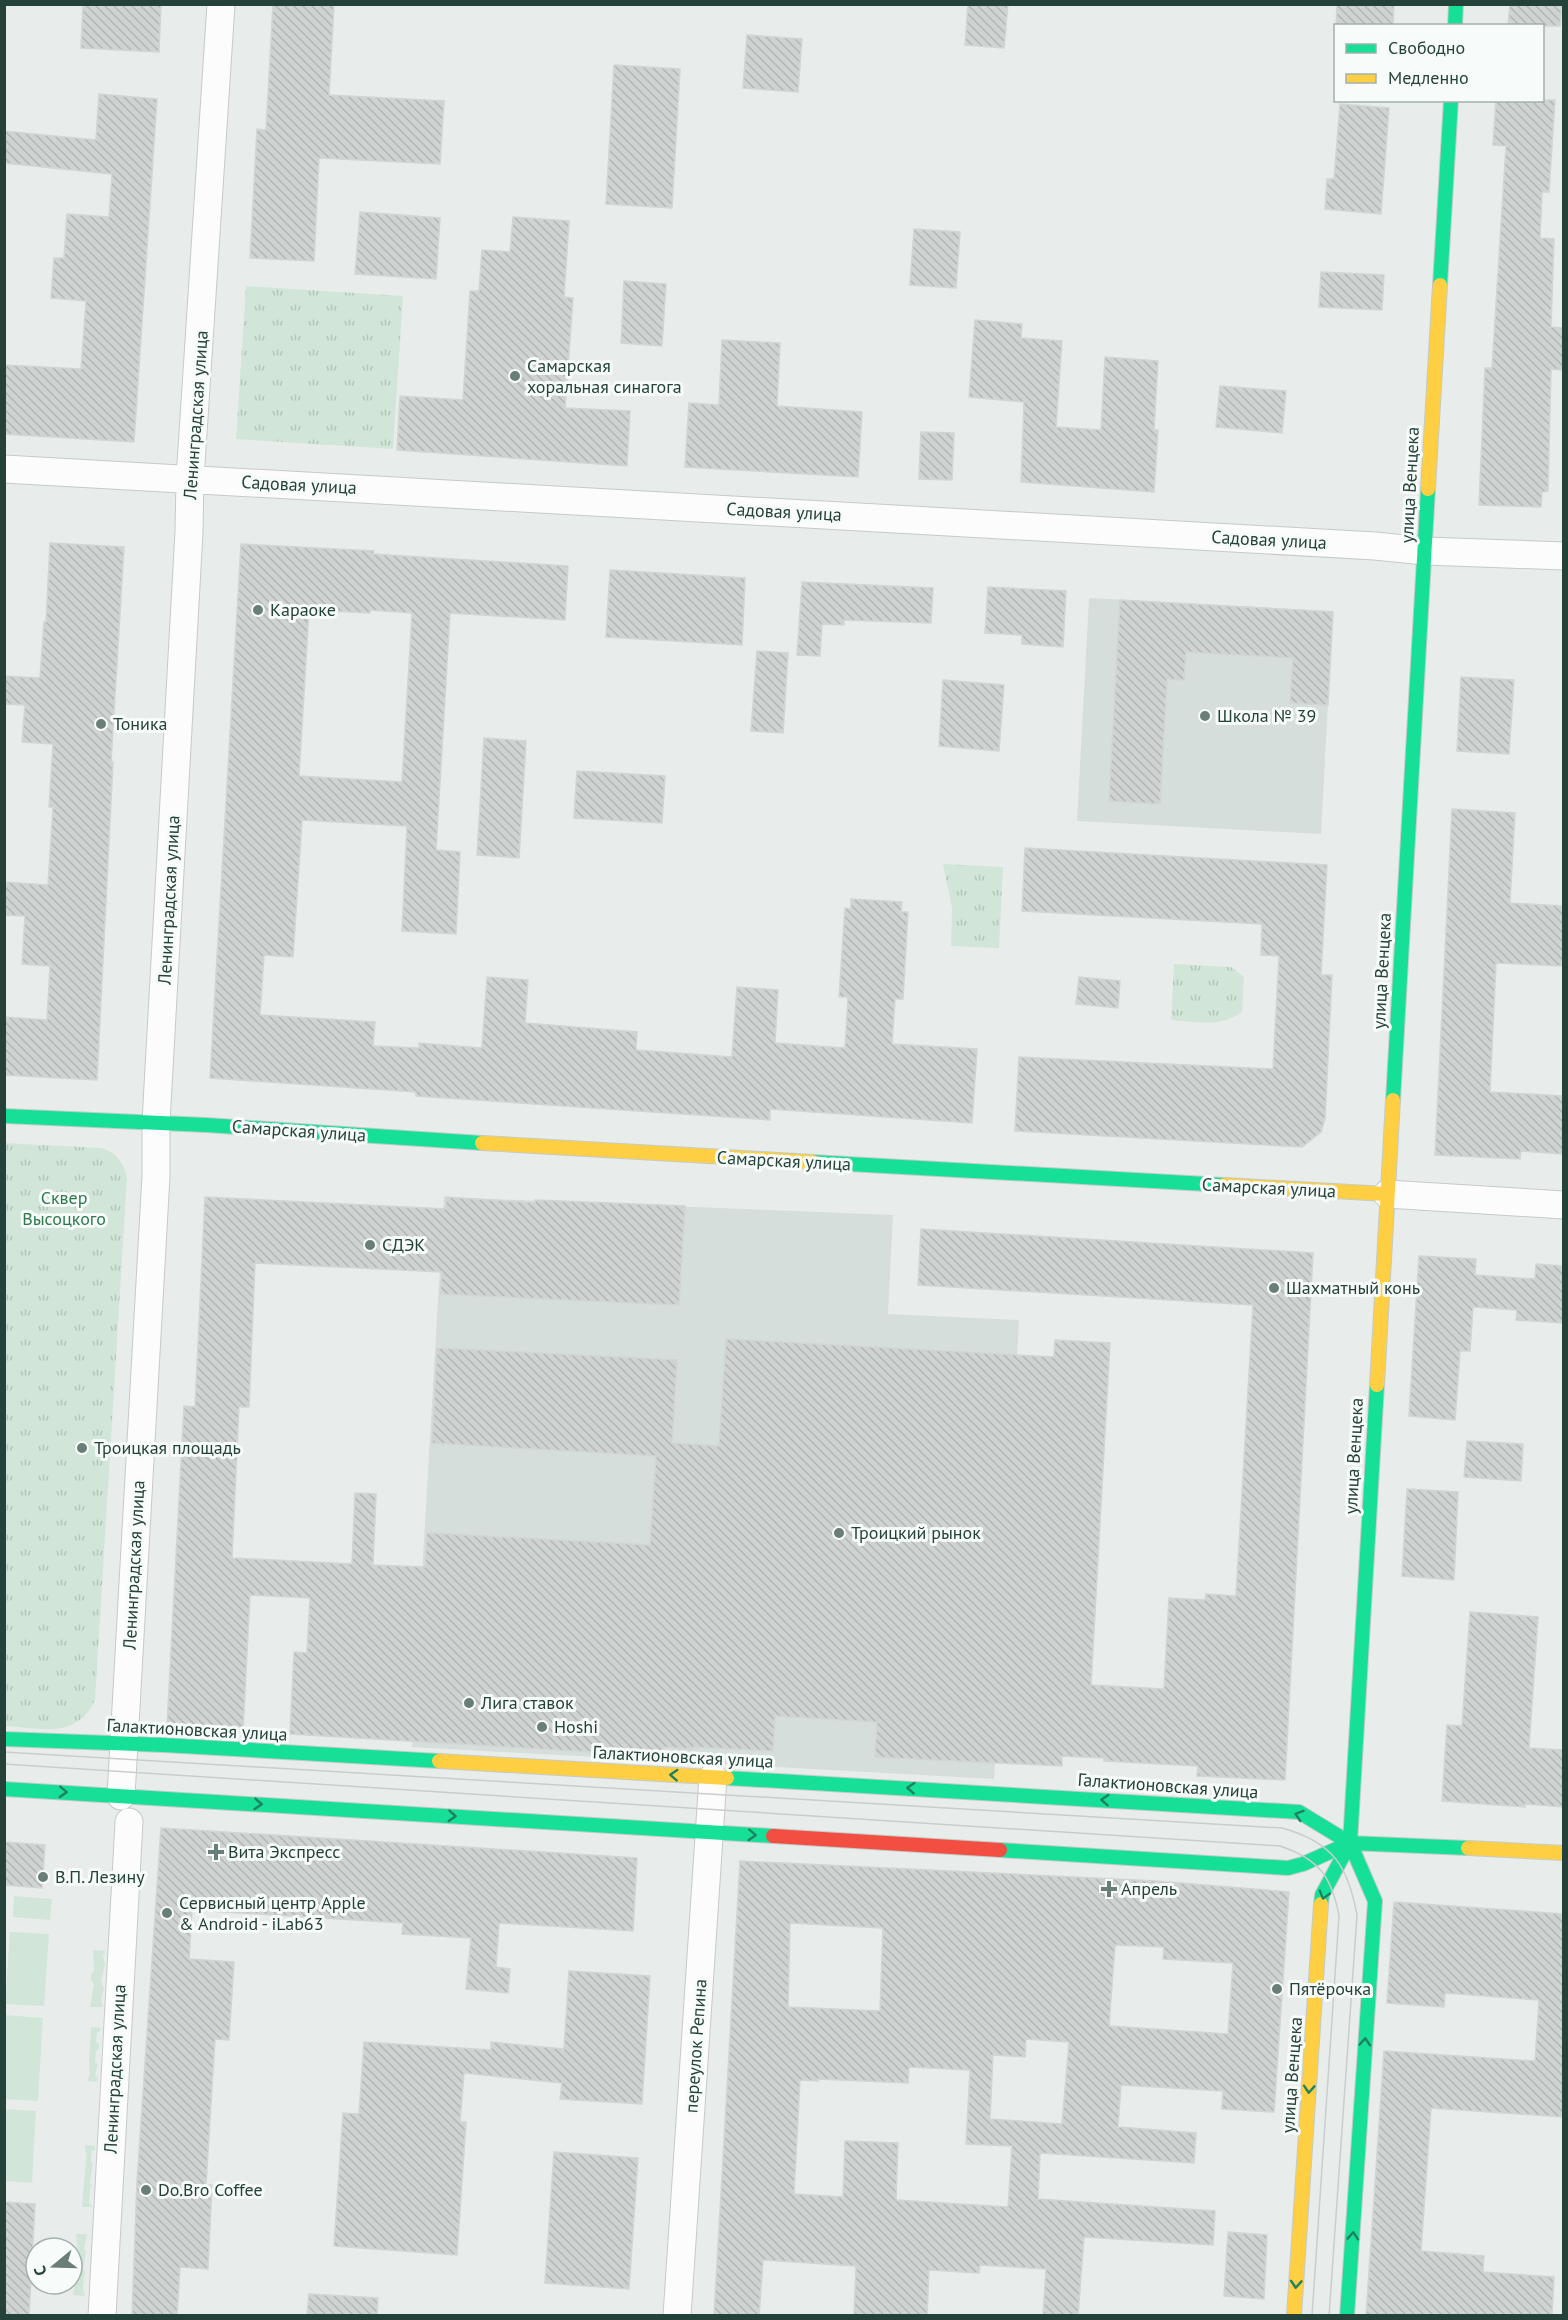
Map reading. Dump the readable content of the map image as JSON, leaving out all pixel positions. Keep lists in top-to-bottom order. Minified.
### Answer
{"streets":{"main road":["улица Венцека","Самарская улица","Галактионовская улица"],"street":["Ленинградская улица","Садовая улица","переулок Репина"]},"crossings":[["Ленинградская улица","Садовая улица"],["Ленинградская улица","Самарская улица"],["Ленинградская улица","Галактионовская улица"],["Садовая улица","улица Венцека"],["улица Венцека","Самарская улица"],["улица Венцека","Галактионовская улица"],["Галактионовская улица","переулок Репина"]],"parks":["Сквер Высоцкого"],"places":{"other":["Самарская хоральная синагога","Караоке","Школа № 39","Тоника","СДЭК","Шахматный конь","Троицкая площадь","Троицкий рынок","Лига ставок","Hoshi","В.П. Лезину","Сервисный центр Apple & Android - iLab63","Пятёрочка","Do.Bro Coffee"],"health":["Вита Экспресс","Апрель"]},"legend":["Свободно","Медленно"],"north":"left"}
